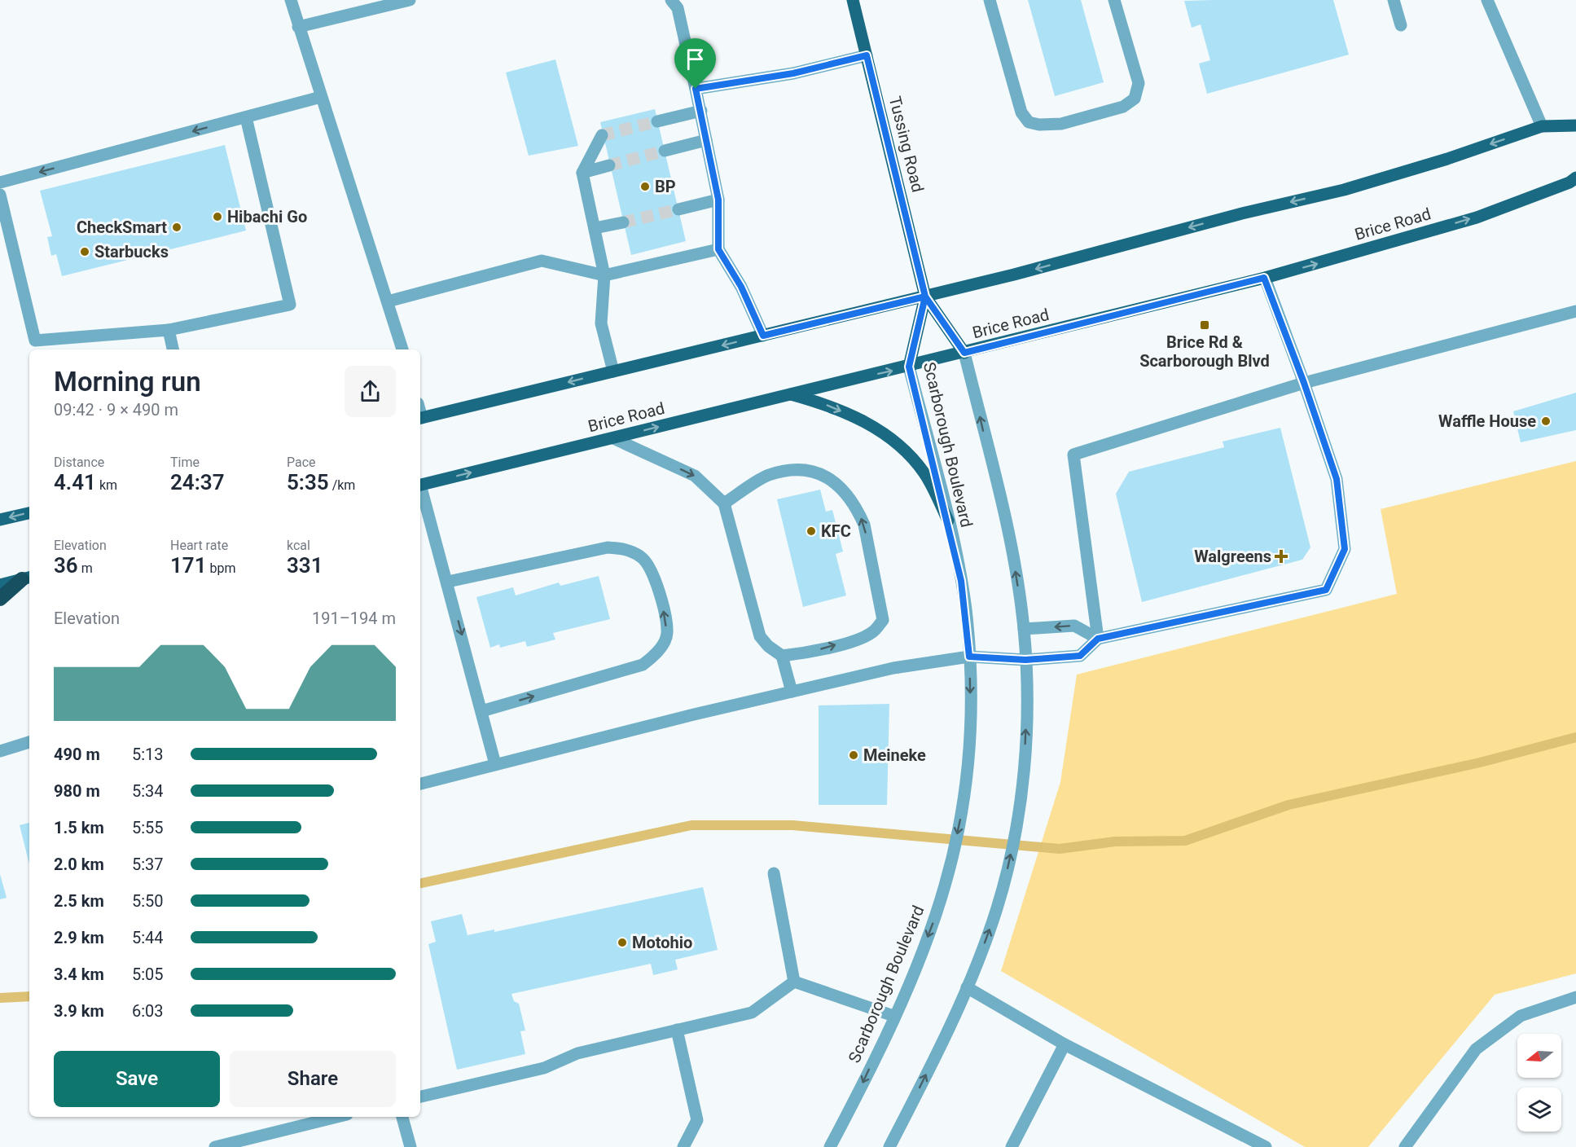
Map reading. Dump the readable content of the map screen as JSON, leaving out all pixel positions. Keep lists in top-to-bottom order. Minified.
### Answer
{"streets":{"main road":["Tussing Road","Brice Road","Scarborough Boulevard"]},"crossings":[["Tussing Road","Scarborough Boulevard"],["Brice Road","Scarborough Boulevard"]],"one_way":["Scarborough Boulevard"],"places":{"other":["BP","Hibachi Go","CheckSmart","Starbucks","Waffle House","KFC","Meineke","Motohio"],"transit":["Brice Rd & Scarborough Blvd"],"health":["Walgreens"]},"north":"left","page":{"heading":["Morning run","09:42 · 9 × 490 m"],"stats":[["Distance","4.41 km"],["Time","24:37"],["Pace","5:35 /km"],["Elevation","36 m"],["Heart rate","171 bpm"],["kcal","331"]],"chart":["Elevation","191–194 m"],"list":[{"name":"490 m","note":"5:13"},{"name":"980 m","note":"5:34"},{"name":"1.5 km","note":"5:55"},{"name":"2.0 km","note":"5:37"},{"name":"2.5 km","note":"5:50"},{"name":"2.9 km","note":"5:44"},{"name":"3.4 km","note":"5:05"},{"name":"3.9 km","note":"6:03"}],"buttons":["Save","Share"]}}
